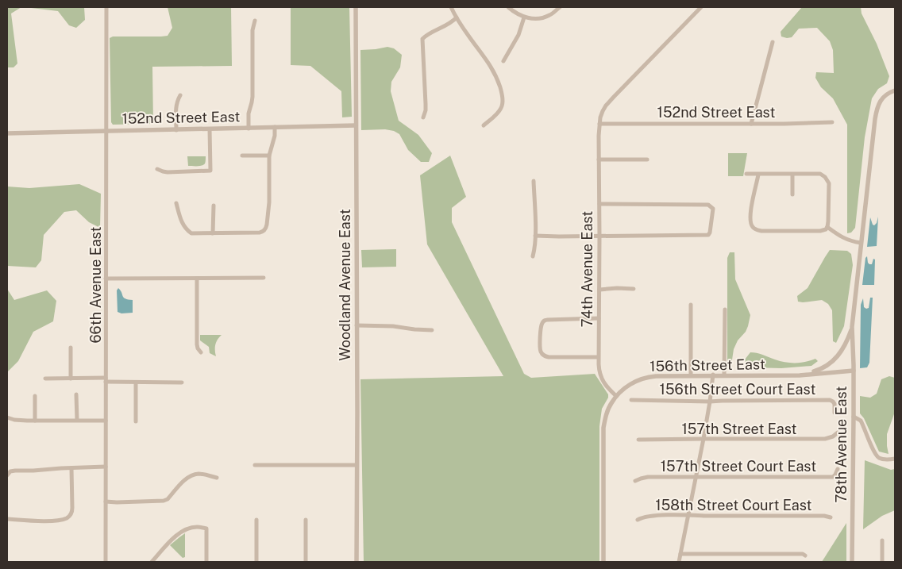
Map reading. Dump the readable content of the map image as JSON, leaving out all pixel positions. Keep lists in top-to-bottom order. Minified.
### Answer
{"streets":{"street":["152nd Street East","74th Avenue East","66th Avenue East","Woodland Avenue East","156th Street East","156th Street Court East","157th Street East","78th Avenue East","157th Street Court East","158th Street Court East"]},"crossings":[["152nd Street East","74th Avenue East"],["152nd Street East","66th Avenue East"],["152nd Street East","Woodland Avenue East"],["74th Avenue East","156th Street East"],["156th Street East","78th Avenue East"]]}
